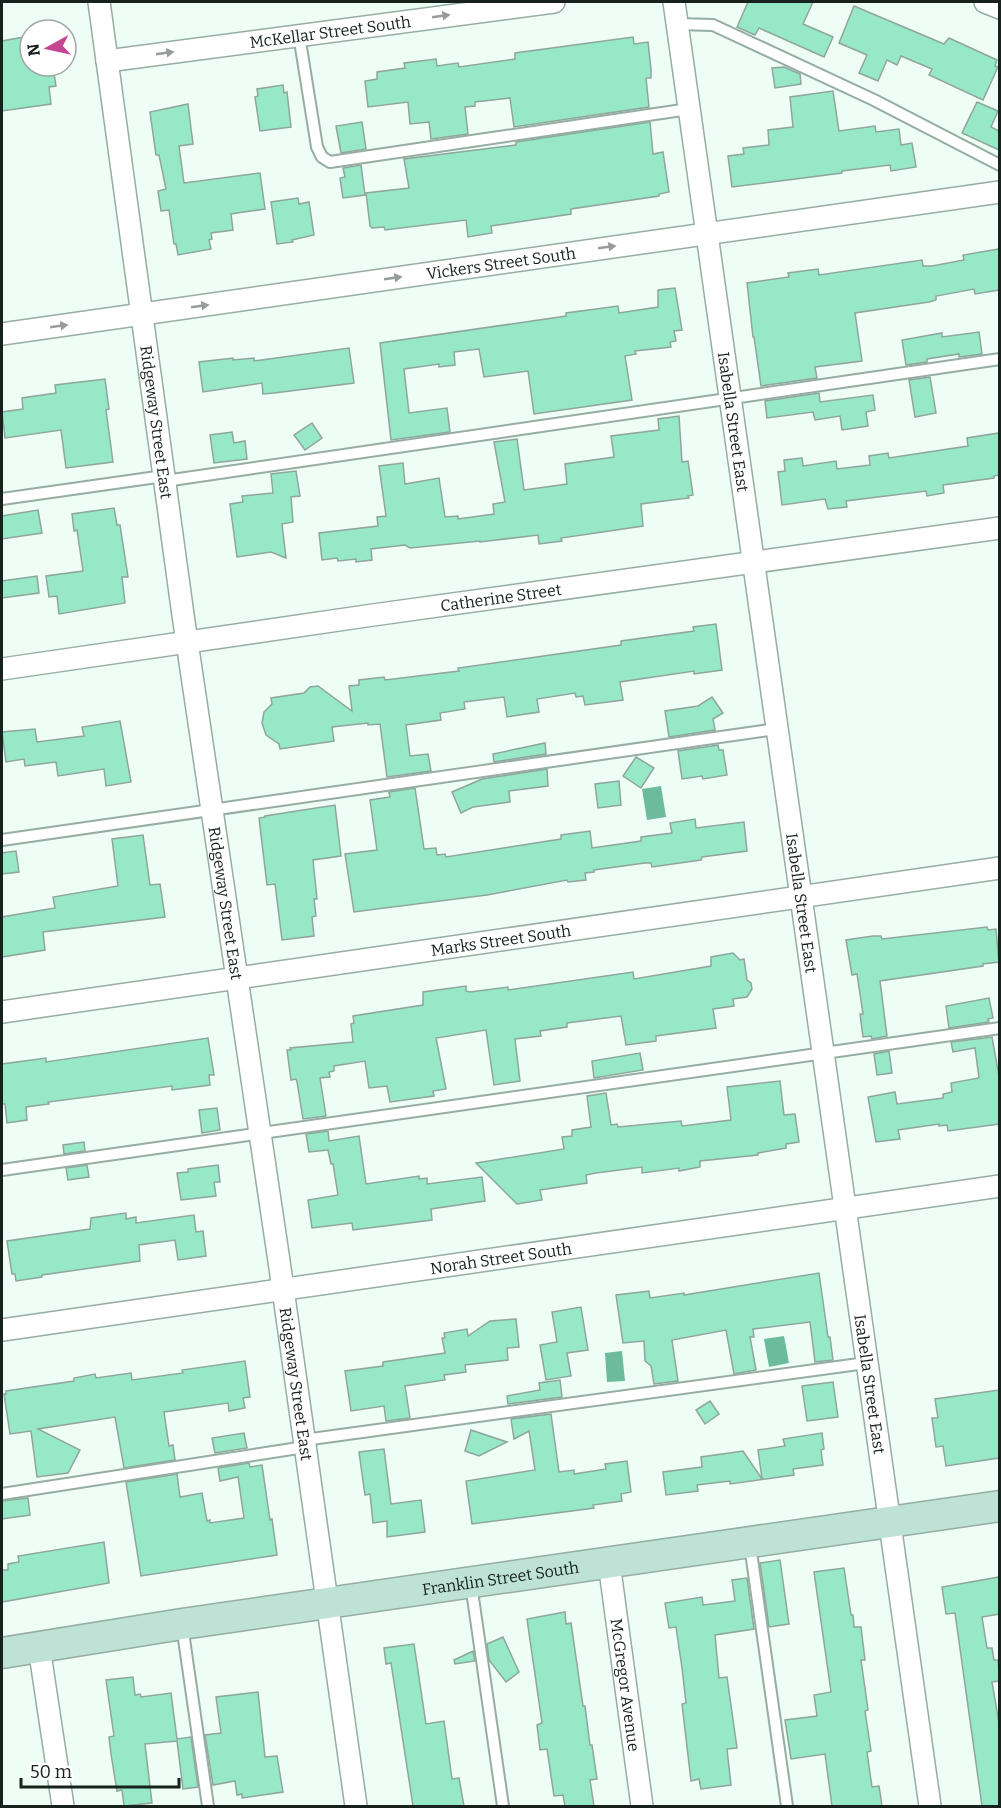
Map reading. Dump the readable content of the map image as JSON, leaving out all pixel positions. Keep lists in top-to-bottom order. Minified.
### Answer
{"streets":{"street":["McKellar Street South","Vickers Street South","Ridgeway Street East","Isabella Street East","Catherine Street","Marks Street South","Norah Street South","Franklin Street South","McGregor Avenue"]},"crossings":[["McKellar Street South","Ridgeway Street East"],["Vickers Street South","Ridgeway Street East"],["Vickers Street South","Isabella Street East"],["Ridgeway Street East","Catherine Street"],["Ridgeway Street East","Marks Street South"],["Ridgeway Street East","Norah Street South"],["Ridgeway Street East","Franklin Street South"],["Isabella Street East","Catherine Street"],["Isabella Street East","Marks Street South"],["Isabella Street East","Norah Street South"],["Isabella Street East","Franklin Street South"],["Franklin Street South","McGregor Avenue"]],"one_way":["McKellar Street South","Vickers Street South"],"scale_bar":"50 m","north":"left"}
